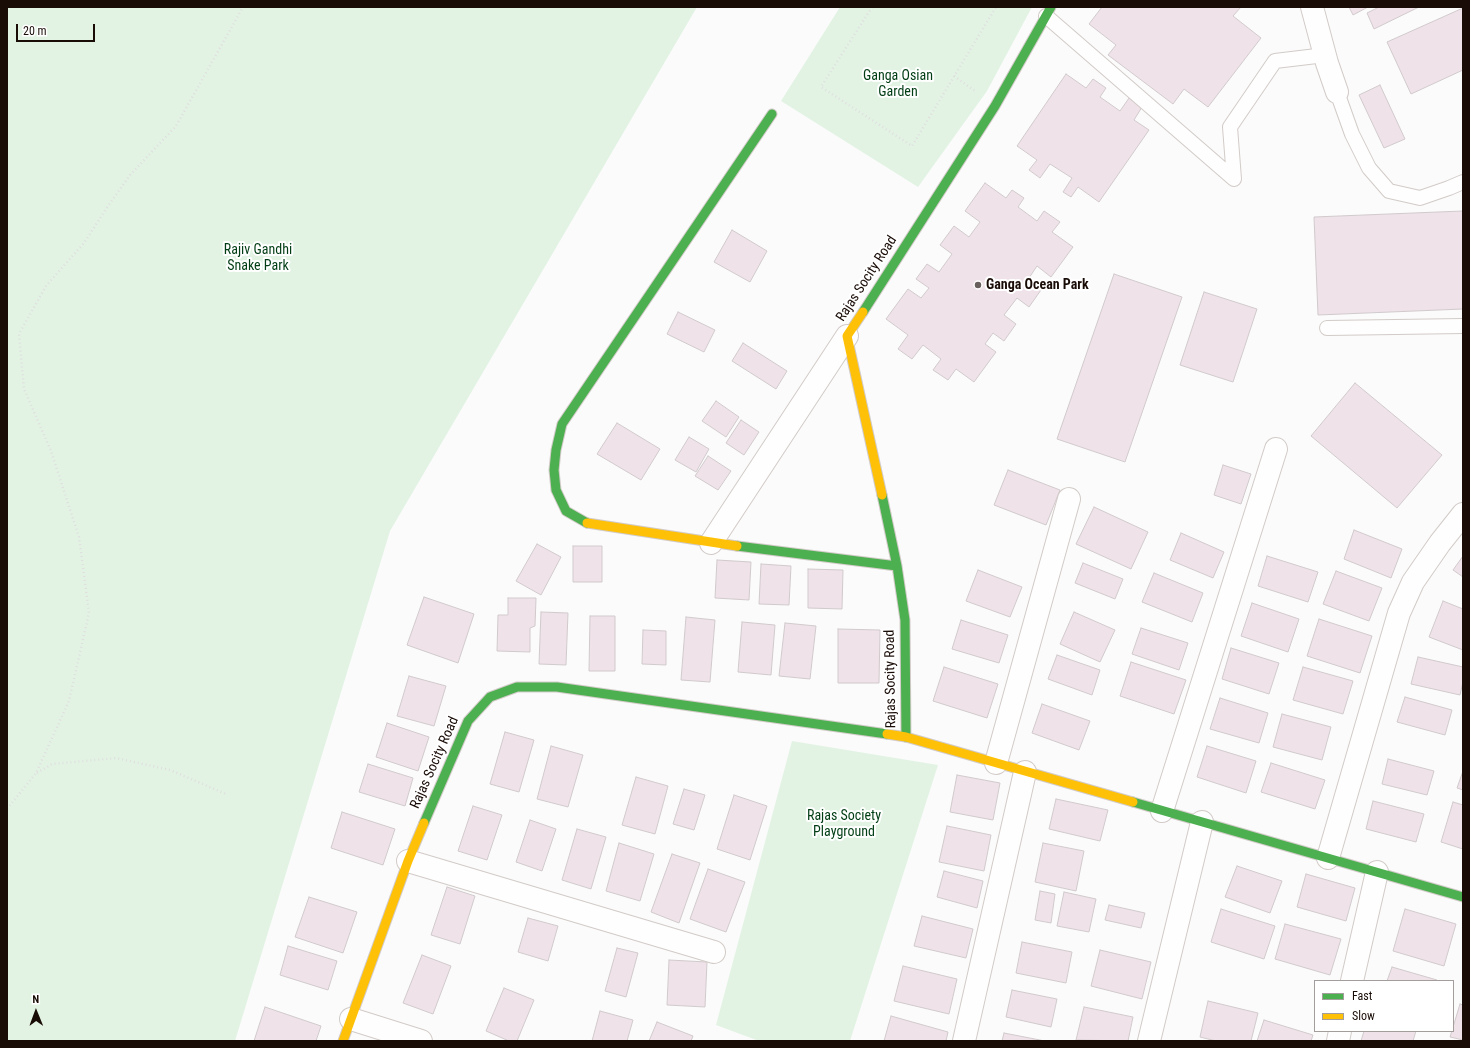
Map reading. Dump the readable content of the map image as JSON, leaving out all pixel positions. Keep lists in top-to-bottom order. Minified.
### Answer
{"streets":{"street":["Rajas Socity Road"]},"parks":["Ganga Osian Garden","Rajiv Gandhi Snake Park","Rajas Society Playground"],"places":["Ganga Ocean Park"],"legend":["Fast","Slow"],"scale_bar":"20 m","north":"top"}
